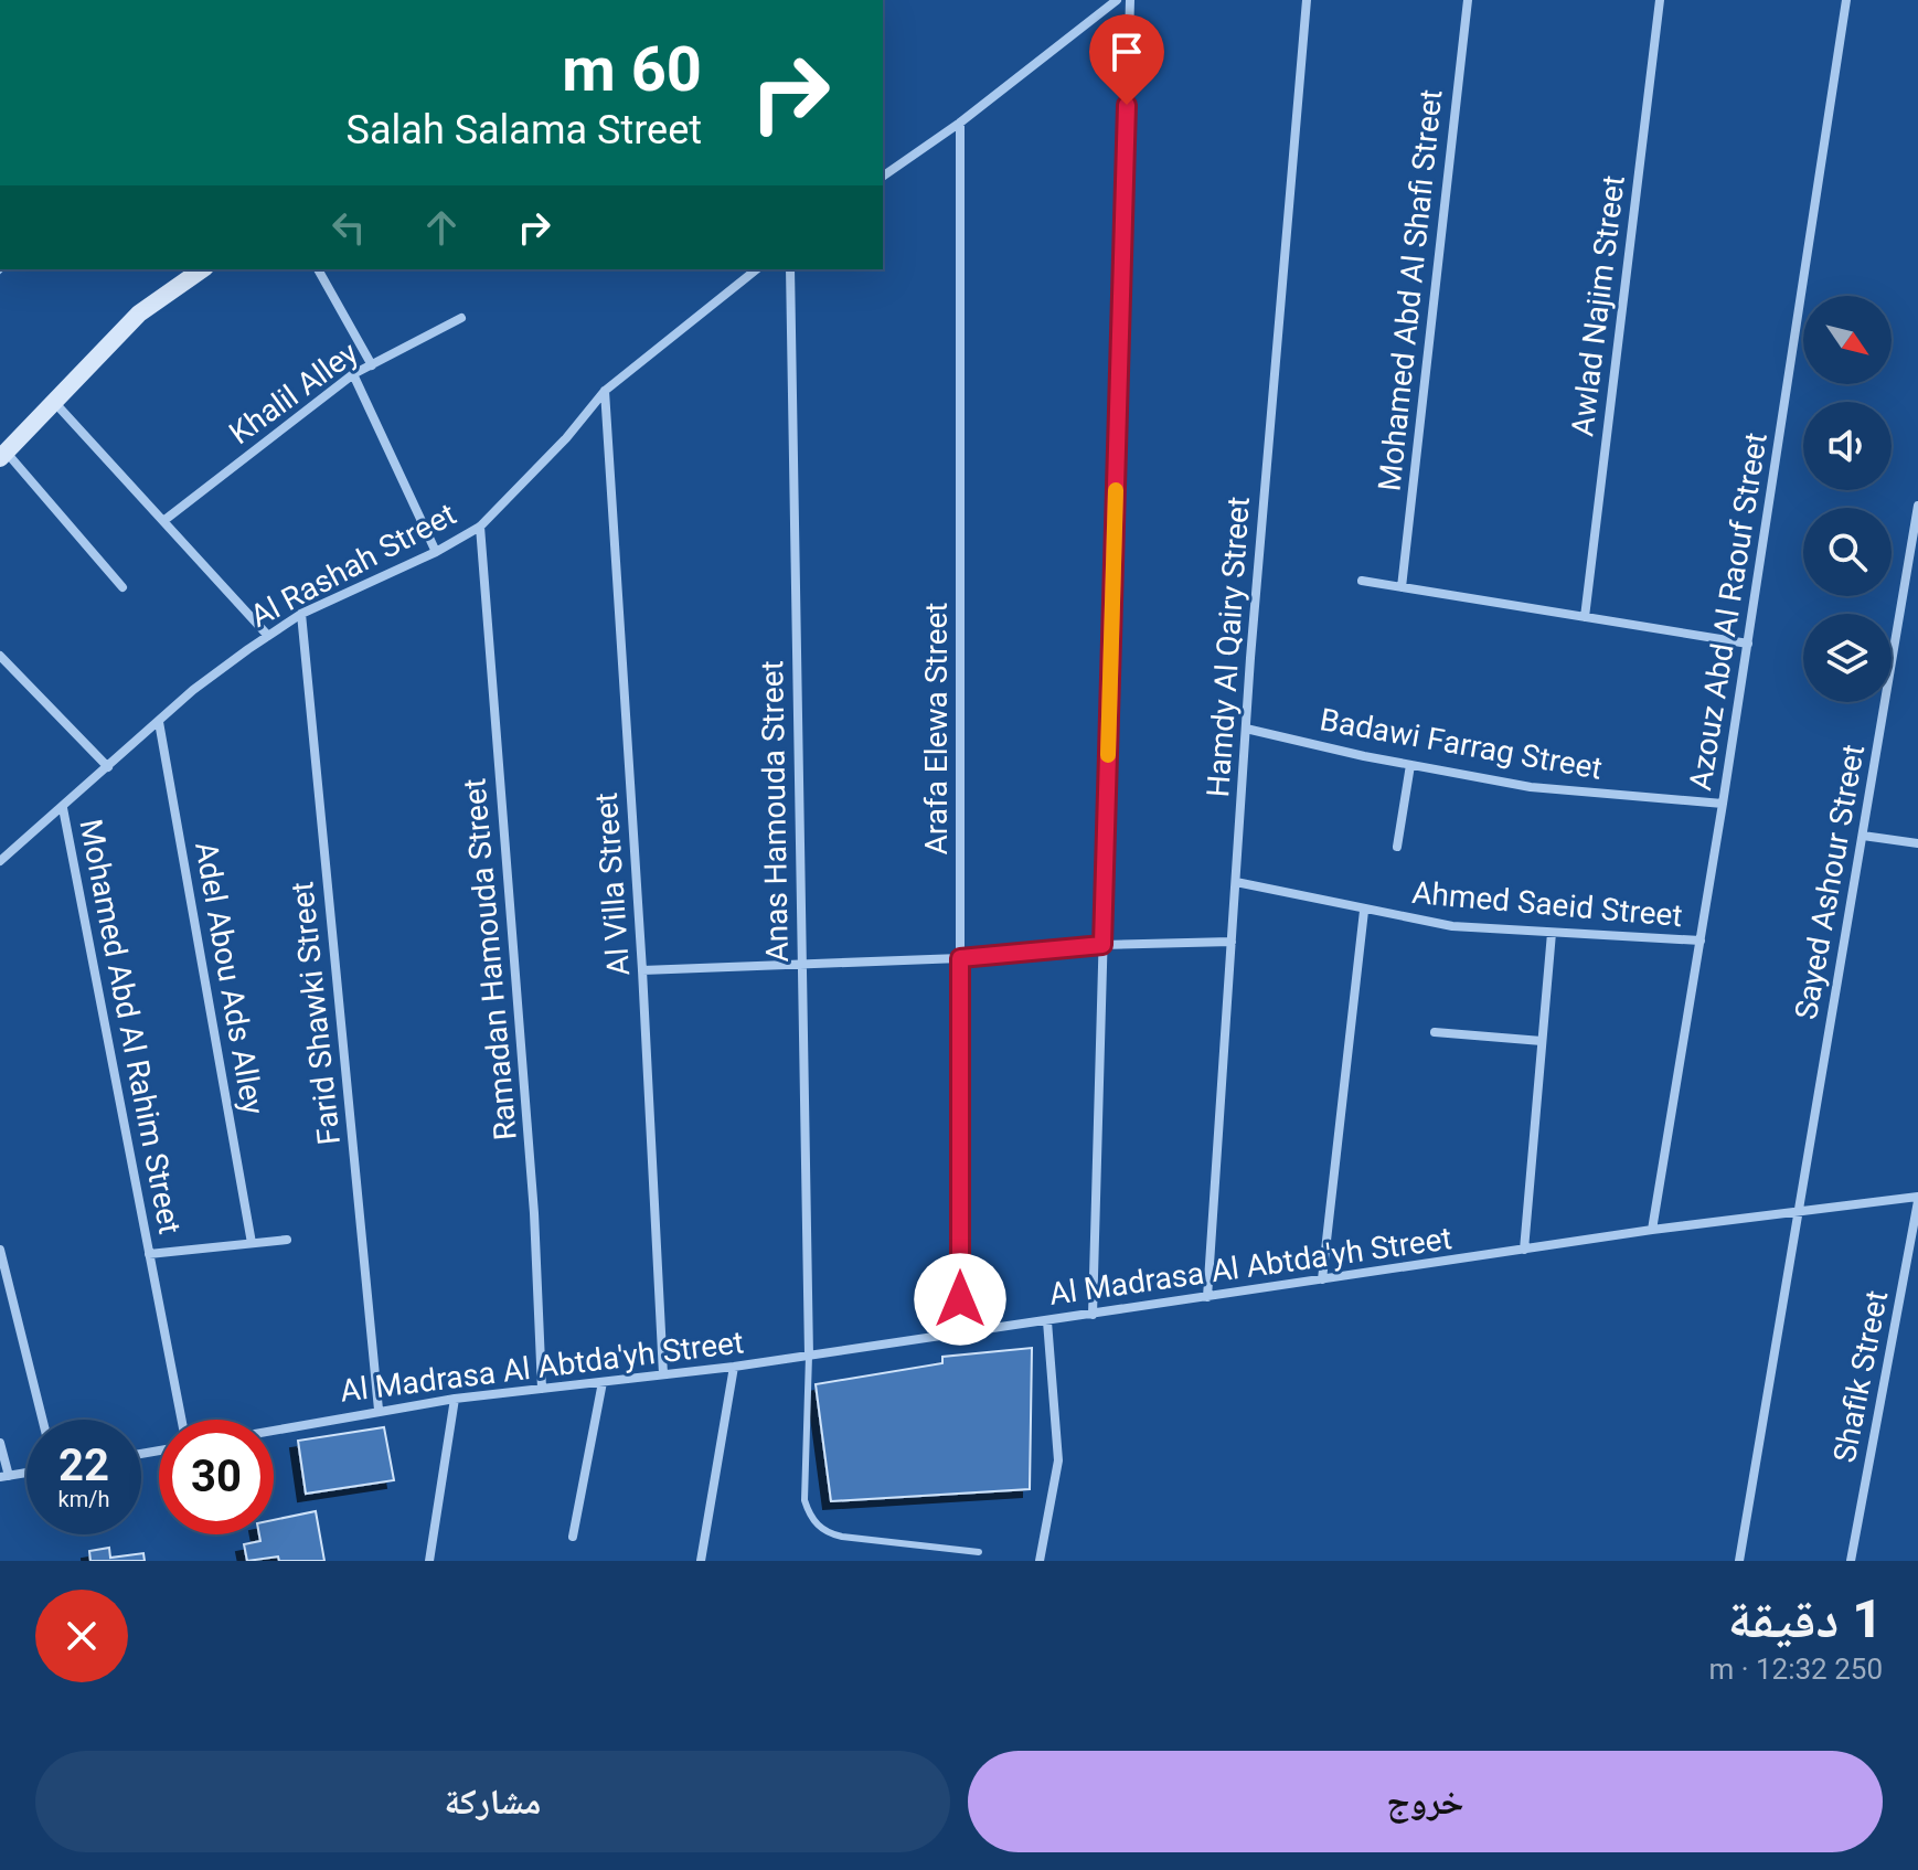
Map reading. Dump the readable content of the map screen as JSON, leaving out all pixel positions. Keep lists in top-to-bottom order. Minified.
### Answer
{"streets":{"street":["Mohamed Abd Al Shafi Street","Awlad Najim Street","Khalil Alley","Al Rashah Street","Azouz Abd Al Raouf Street","Hamdy Al Qairy Street","Arafa Elewa Street","Badawi Farrag Street","Anas Hamouda Street","Sayed Ashour Street","Al Villa Street","Ahmed Saeid Street","Ramadan Hamouda Street","Adel Abou Ads Alley","Farid Shawki Street","Mohamed Abd Al Rahim Street","Al Madrasa Al Abtda'yh Street","Shafik Street"]},"crossings":[["Al Rashah Street","Al Villa Street"],["Al Rashah Street","Ramadan Hamouda Street"],["Al Rashah Street","Adel Abou Ads Alley"],["Al Rashah Street","Farid Shawki Street"],["Al Rashah Street","Mohamed Abd Al Rahim Street"],["Azouz Abd Al Raouf Street","Badawi Farrag Street"],["Azouz Abd Al Raouf Street","Ahmed Saeid Street"],["Azouz Abd Al Raouf Street","Al Madrasa Al Abtda'yh Street"],["Hamdy Al Qairy Street","Badawi Farrag Street"],["Hamdy Al Qairy Street","Ahmed Saeid Street"],["Hamdy Al Qairy Street","Al Madrasa Al Abtda'yh Street"],["Arafa Elewa Street","Al Madrasa Al Abtda'yh Street"],["Anas Hamouda Street","Al Madrasa Al Abtda'yh Street"],["Sayed Ashour Street","Al Madrasa Al Abtda'yh Street"],["Al Villa Street","Al Madrasa Al Abtda'yh Street"],["Ramadan Hamouda Street","Al Madrasa Al Abtda'yh Street"],["Adel Abou Ads Alley","Mohamed Abd Al Rahim Street"],["Farid Shawki Street","Al Madrasa Al Abtda'yh Street"],["Al Madrasa Al Abtda'yh Street","Shafik Street"]],"north":"bottom right","page":{"turn":["60 m","Salah Salama Street"],"speed":"22 km/h","limit":"30","heading":["1 دقيقة","250 m · 12:32"],"buttons":["خروج","مشاركة"]}}
